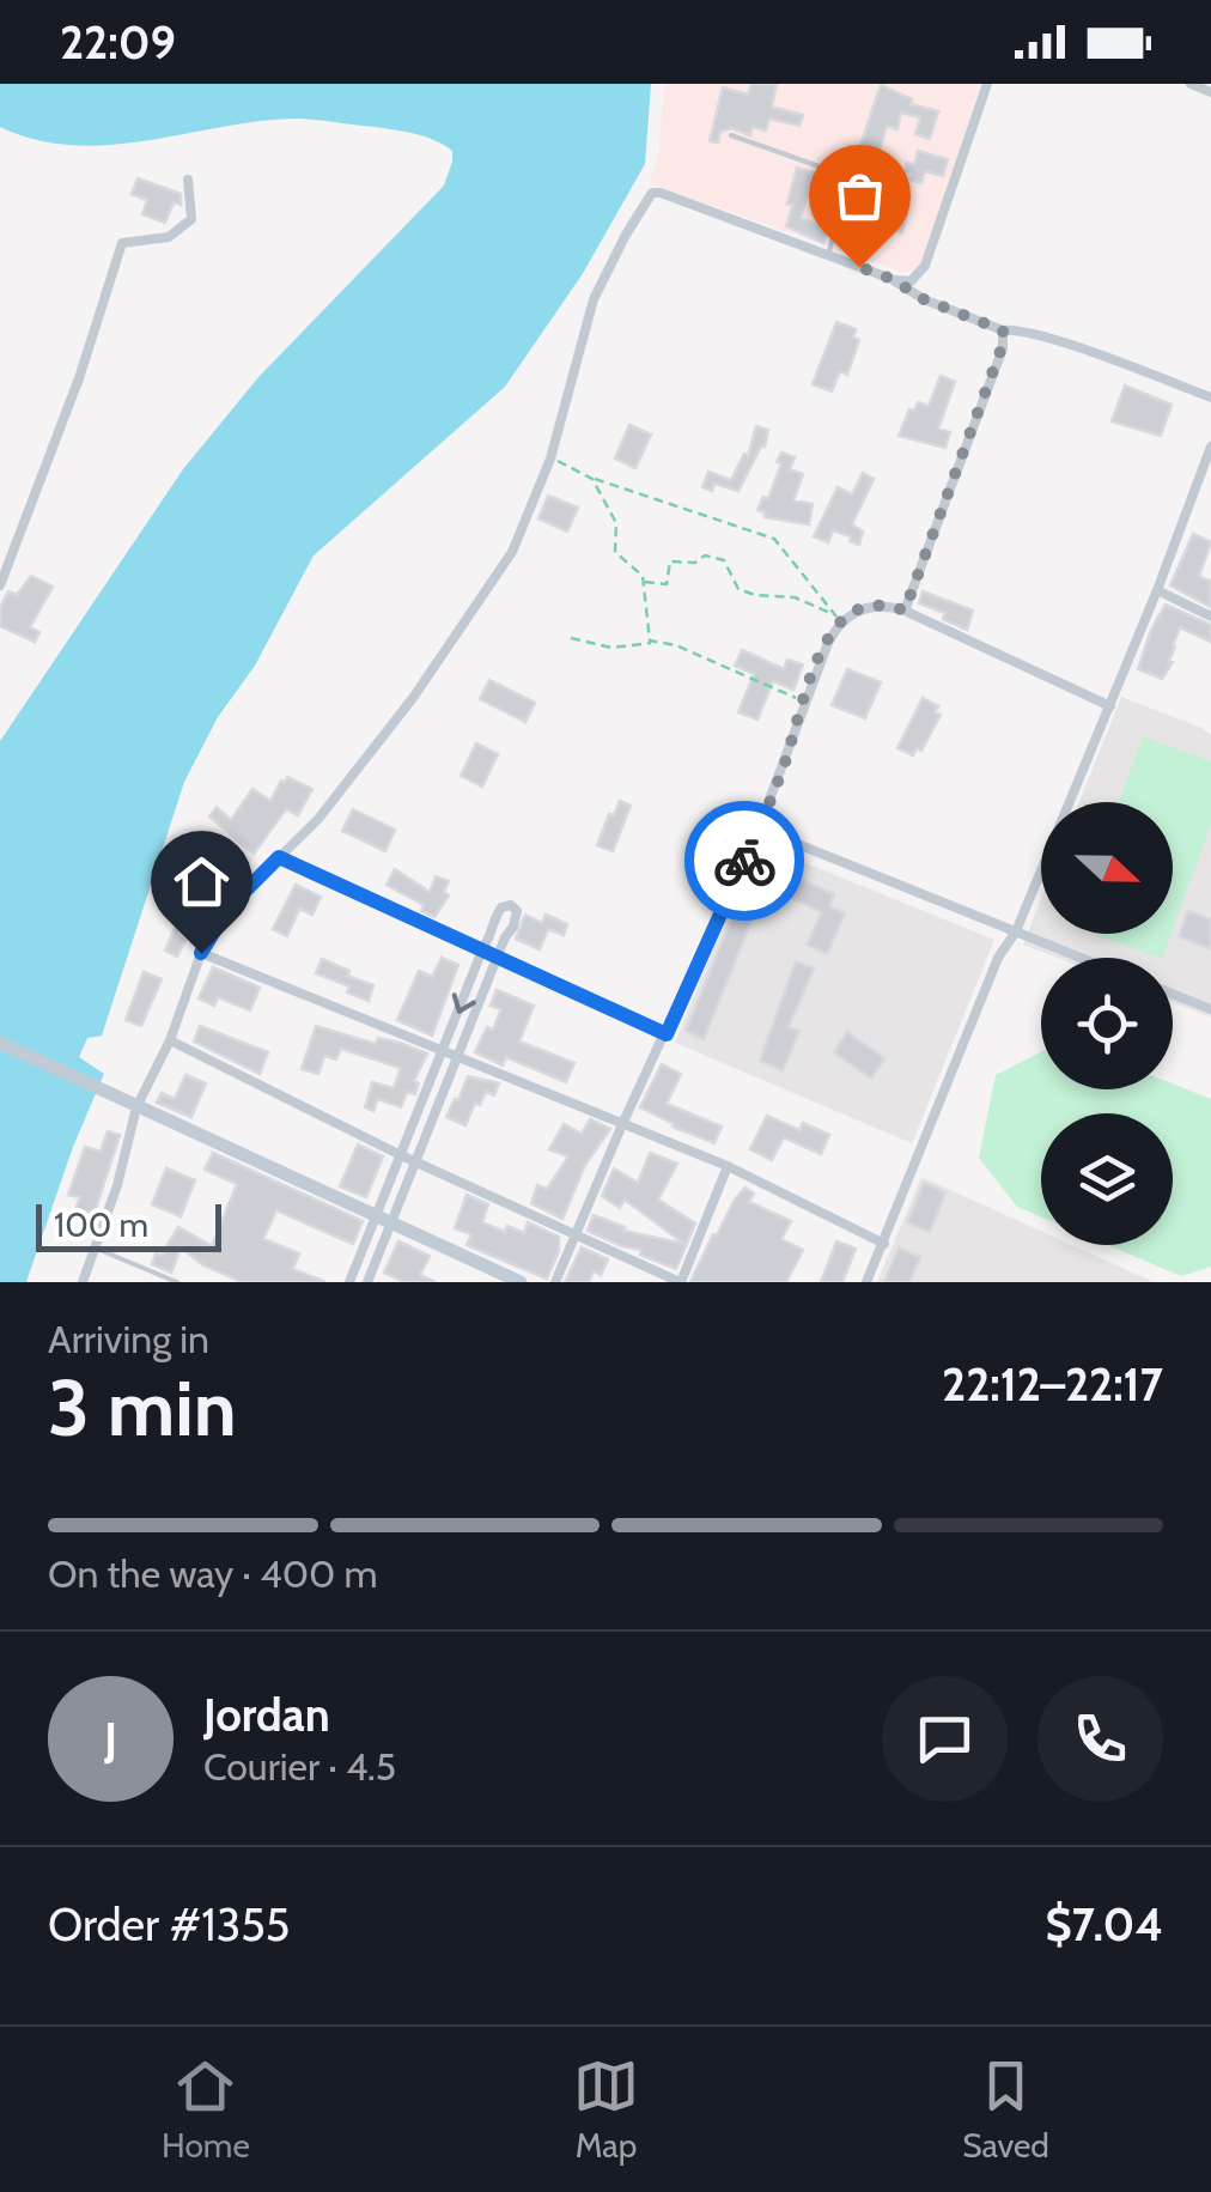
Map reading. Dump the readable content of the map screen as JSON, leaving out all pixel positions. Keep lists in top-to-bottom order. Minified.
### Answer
{"scale_bar":"100 m","north":"right","page":{"status":"22:09","scale":"100 m","heading":["3 min","Arriving in","22:12–22:17"],"panel":["Jordan","Courier · 4.5","Order #1355","$7.04"],"bar":"On the way · 400 m","round":"J","tabs":["Home","Map","Saved"]}}
